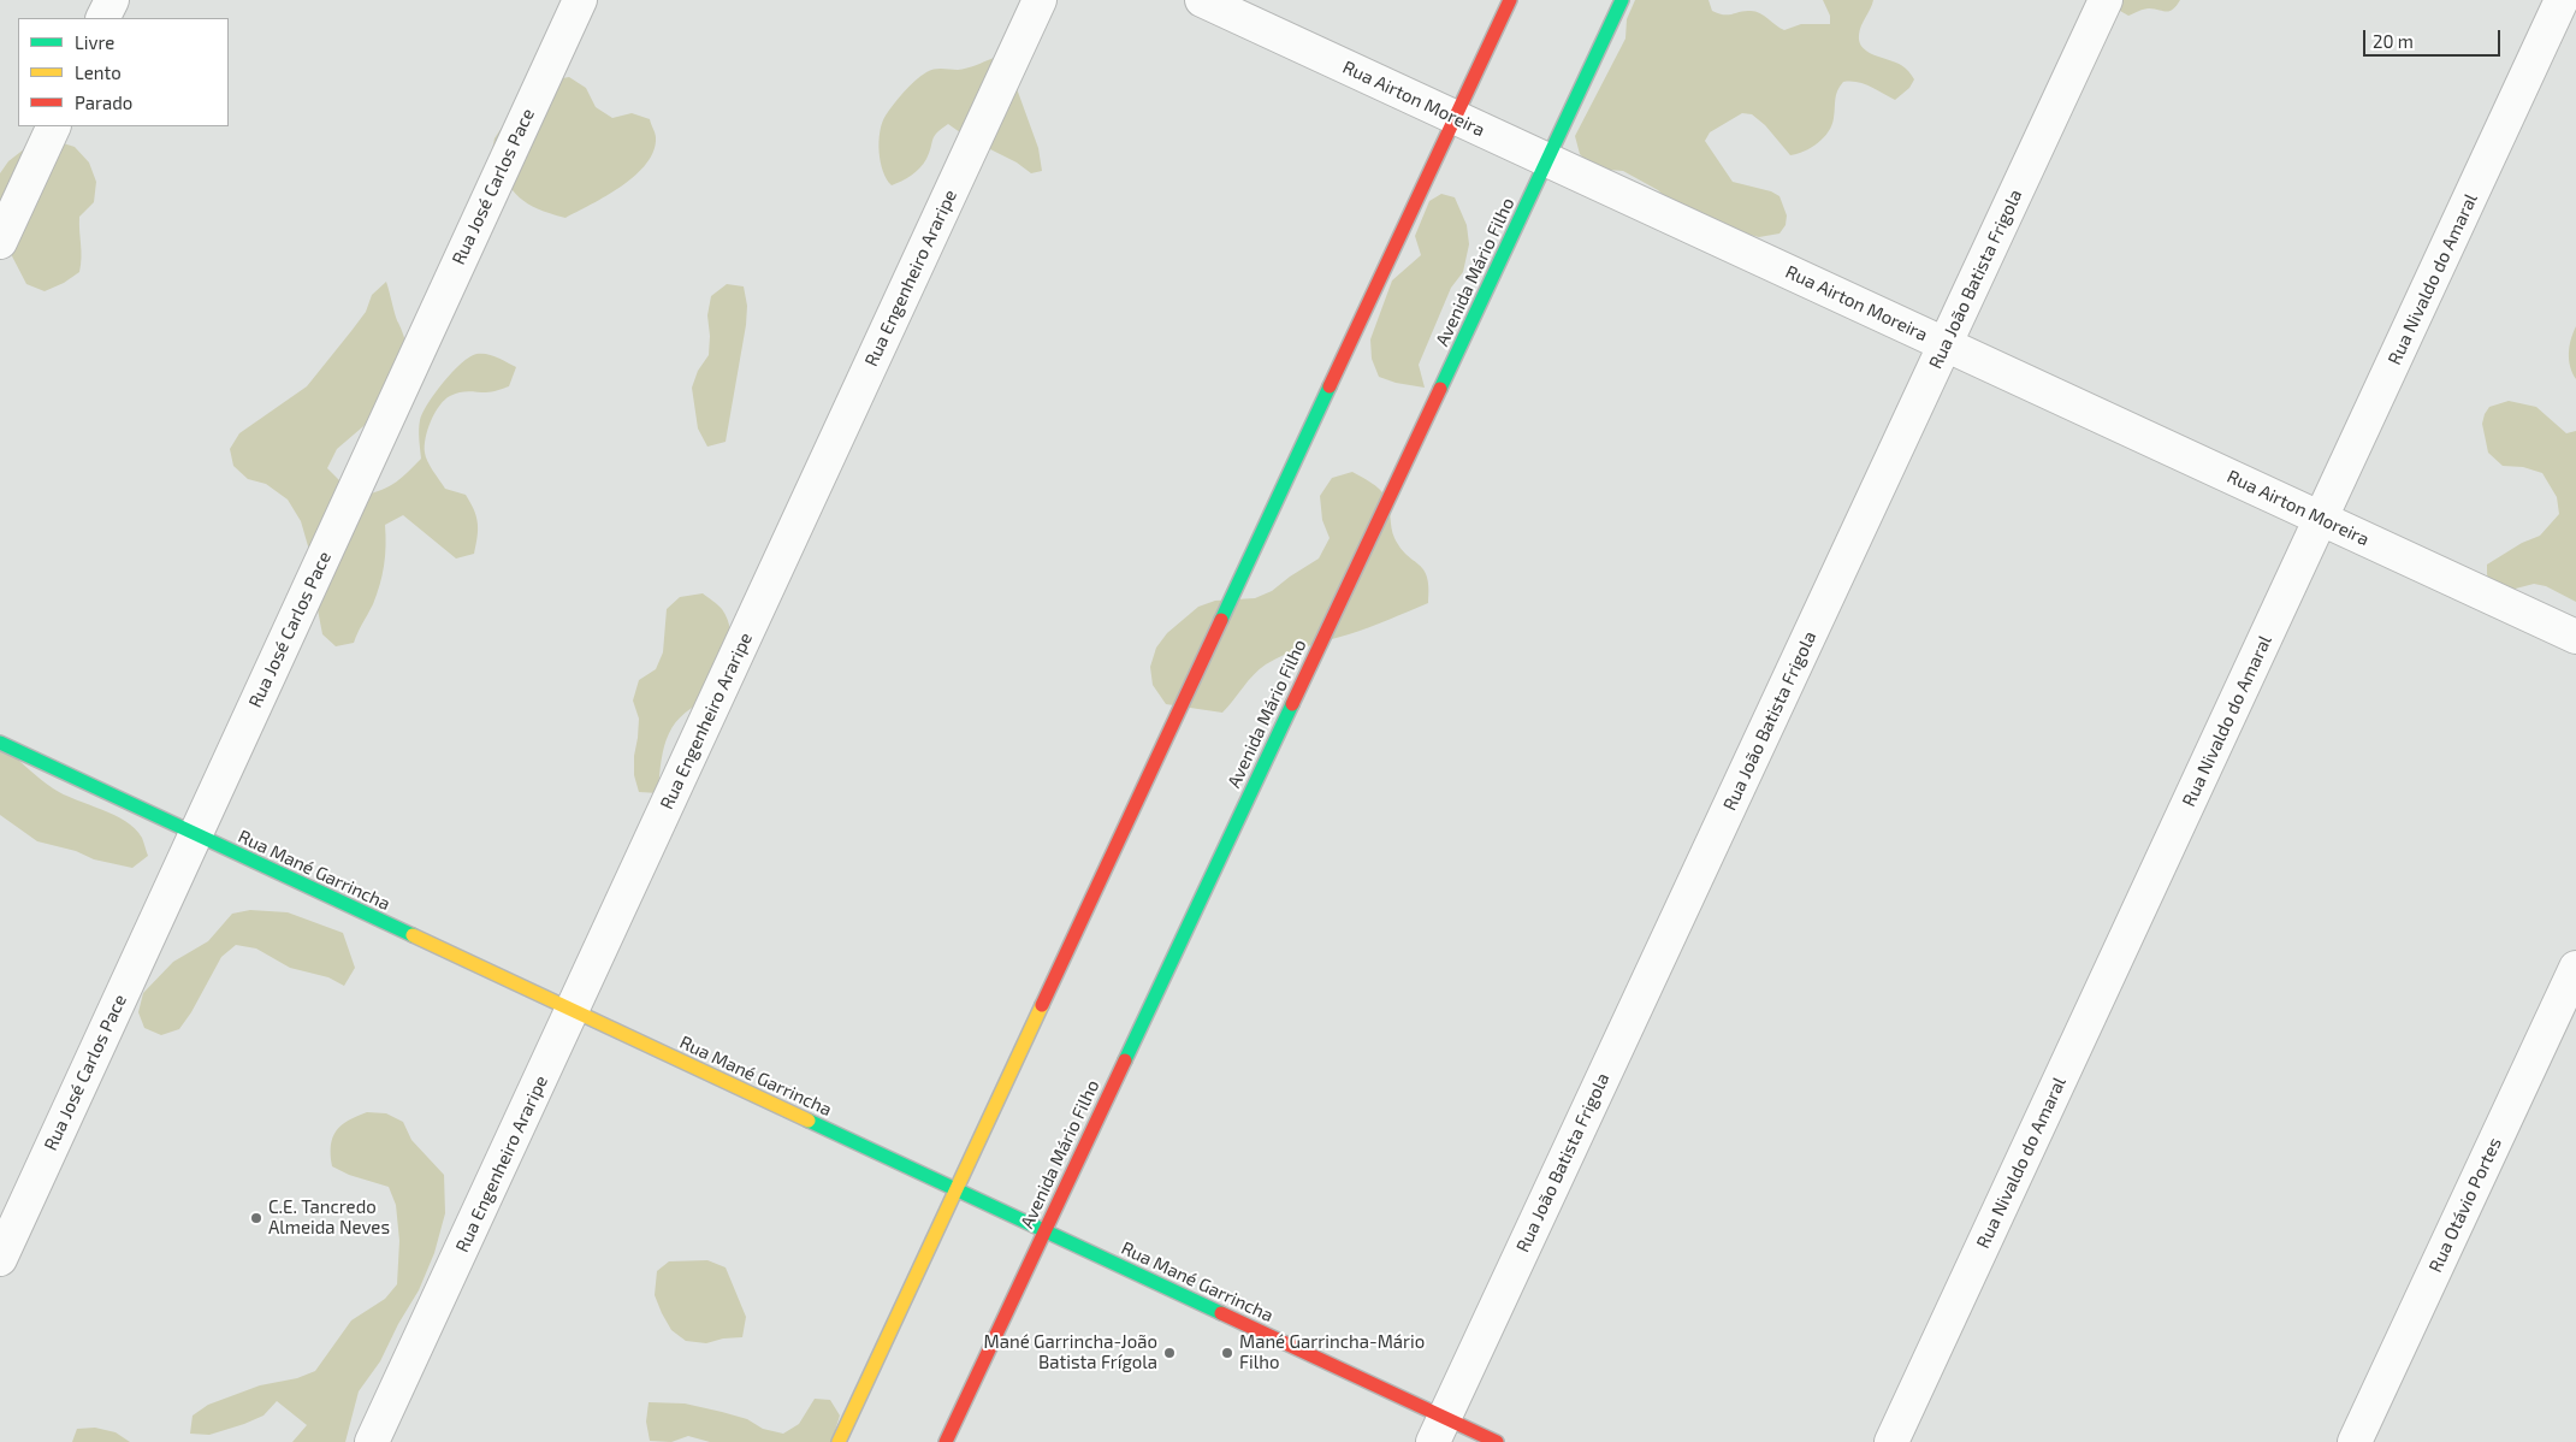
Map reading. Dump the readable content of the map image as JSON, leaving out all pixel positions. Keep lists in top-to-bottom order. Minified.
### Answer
{"streets":{"main road":["Avenida Mário Filho","Rua Mané Garrincha"],"street":["Rua Airton Moreira","Rua José Carlos Pace","Rua Engenheiro Araripe","Rua João Batista Frigola","Rua Nivaldo do Amaral","Rua Otávio Portes"]},"crossings":[["Rua Airton Moreira","Avenida Mário Filho"],["Rua Airton Moreira","Rua João Batista Frigola"],["Rua Airton Moreira","Rua Nivaldo do Amaral"],["Rua José Carlos Pace","Rua Mané Garrincha"],["Avenida Mário Filho","Rua Mané Garrincha"],["Rua Engenheiro Araripe","Rua Mané Garrincha"],["Rua João Batista Frigola","Rua Mané Garrincha"]],"places":["C.E. Tancredo Almeida Neves","Mané Garrincha-João Batista Frígola","Mané Garrincha-Mário Filho"],"legend":["Livre","Lento","Parado"],"scale_bar":"20 m"}
